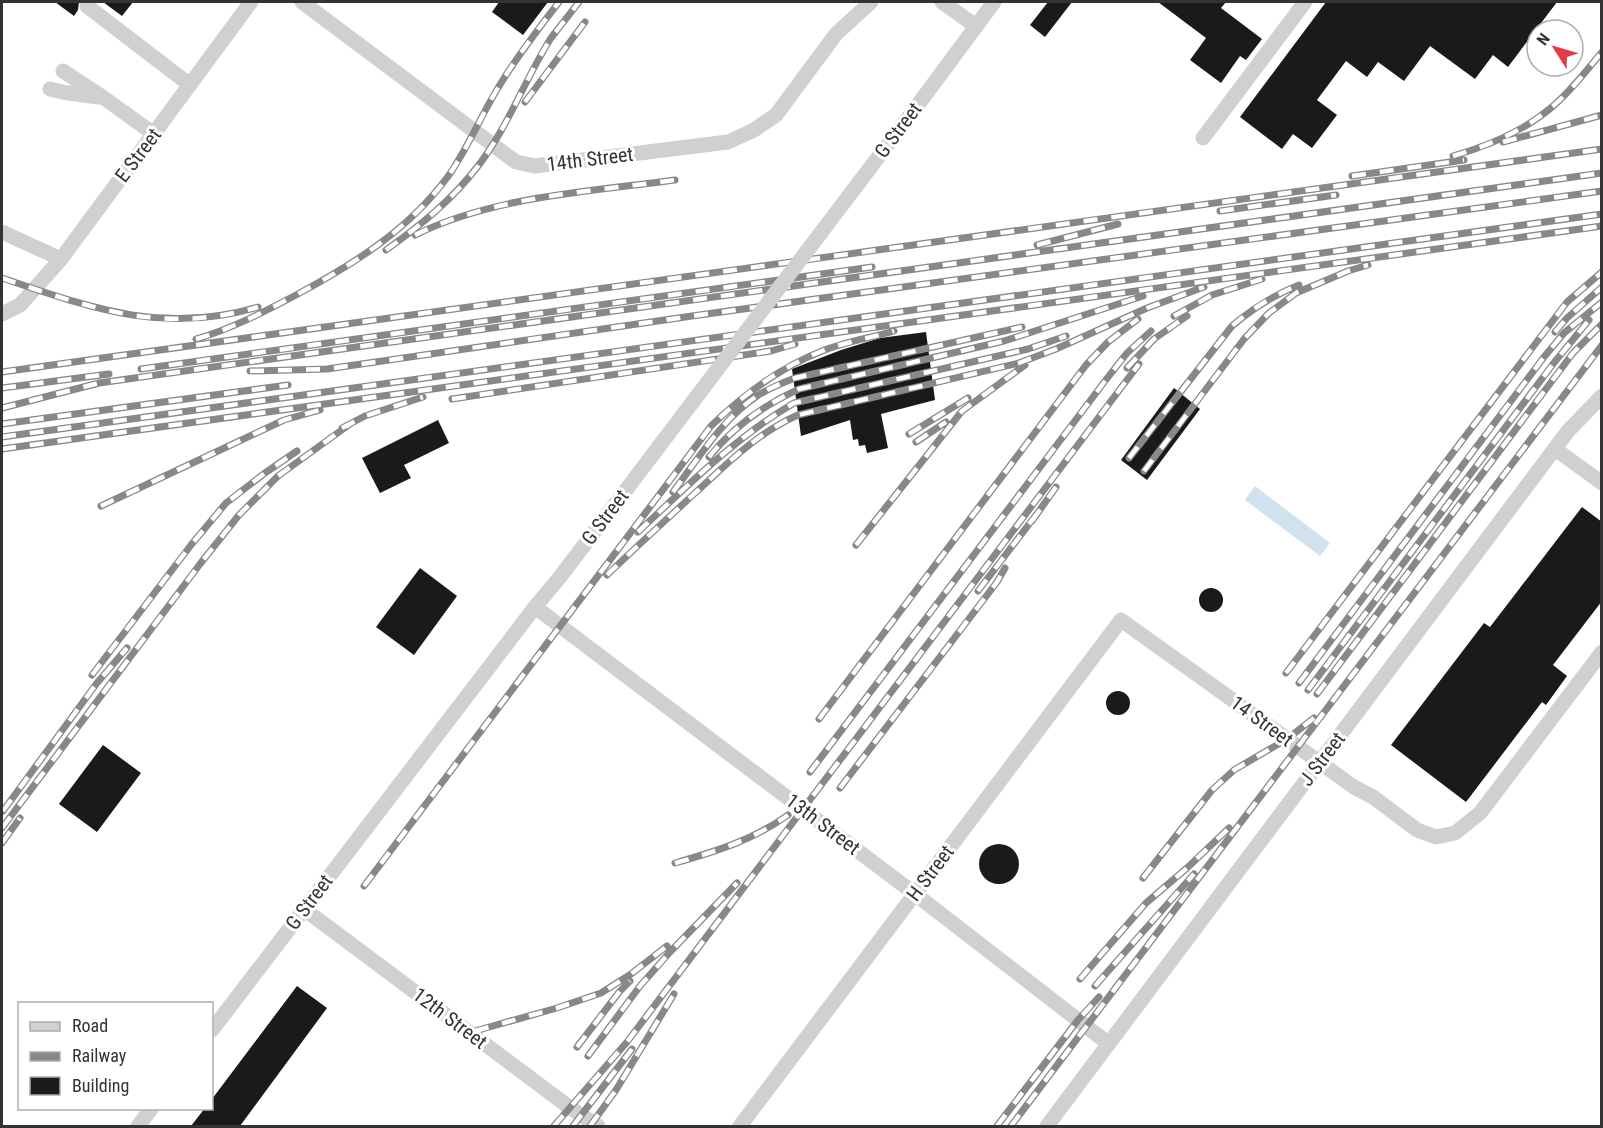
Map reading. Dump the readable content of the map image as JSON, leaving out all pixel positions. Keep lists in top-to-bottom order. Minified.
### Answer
{"streets":{"lane":["G Street","E Street","14th Street","14 Street","J Street","13th Street","H Street","12th Street"]},"crossings":[["G Street","13th Street"],["G Street","12th Street"],["14 Street","J Street"],["14 Street","H Street"],["J Street","13th Street"],["13th Street","H Street"]],"legend":["Road","Railway","Building"],"north":"top left"}
